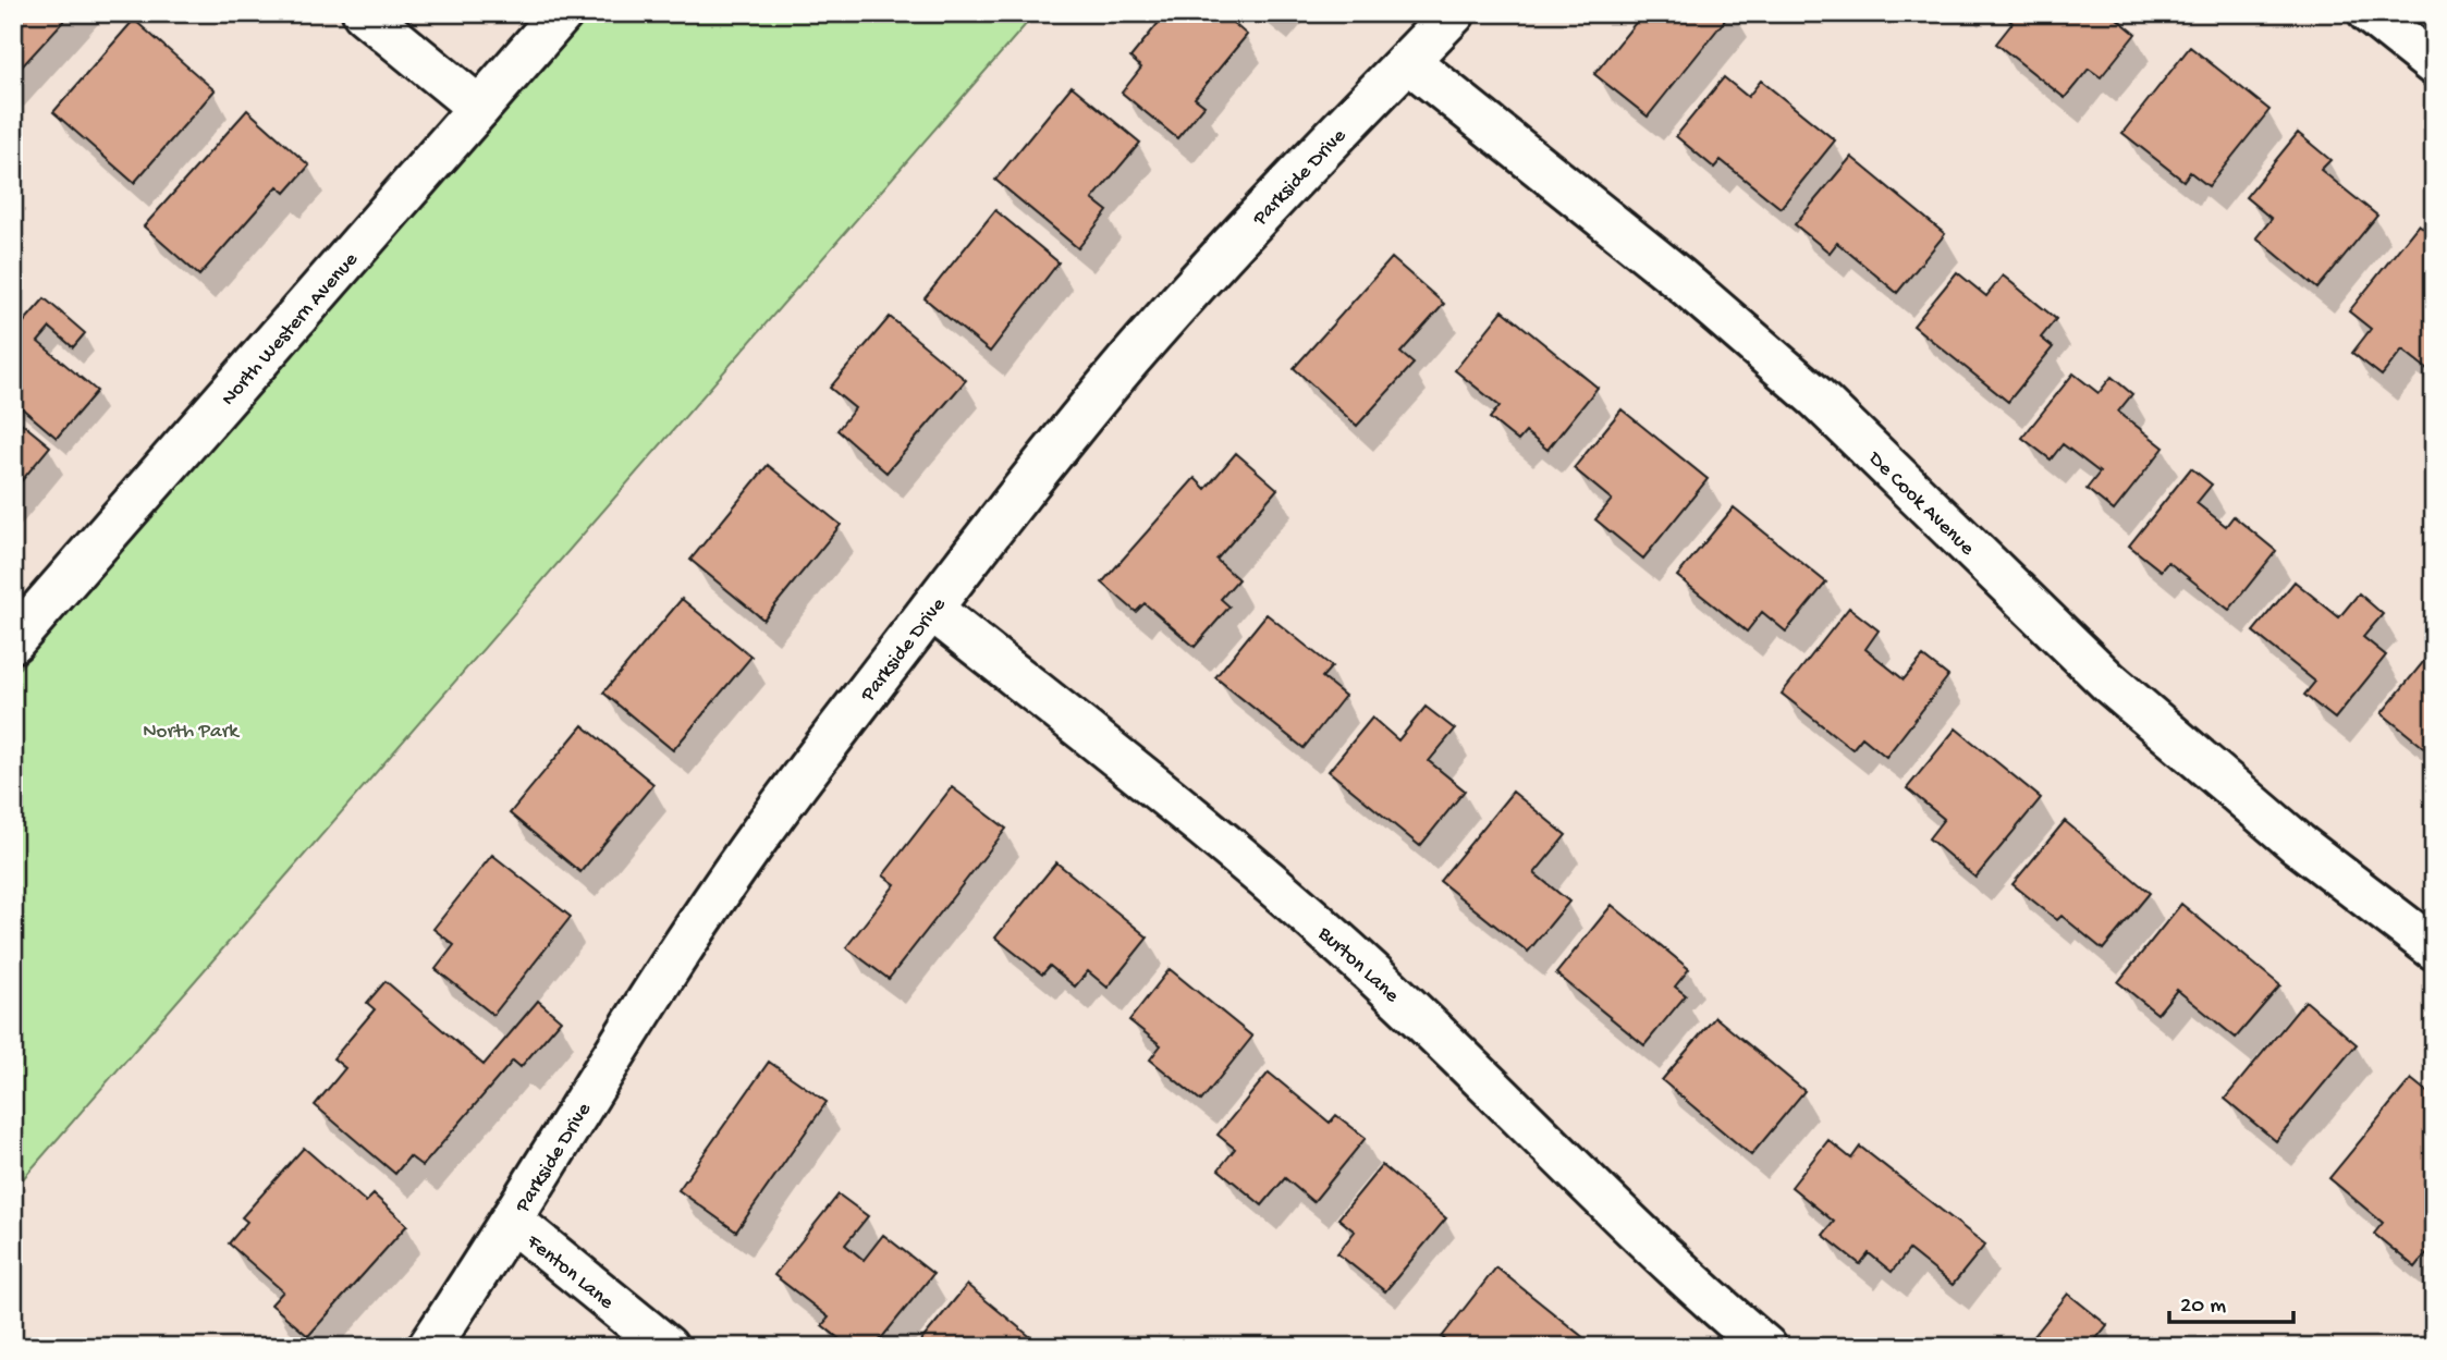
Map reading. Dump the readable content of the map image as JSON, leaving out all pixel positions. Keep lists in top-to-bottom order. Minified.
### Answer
{"streets":{"street":["Parkside Drive","North Western Avenue","De Cook Avenue","Burton Lane","Fenton Lane"]},"crossings":[["Parkside Drive","De Cook Avenue"],["Parkside Drive","Burton Lane"],["Parkside Drive","Fenton Lane"]],"parks":["North Park"],"scale_bar":"20 m"}
